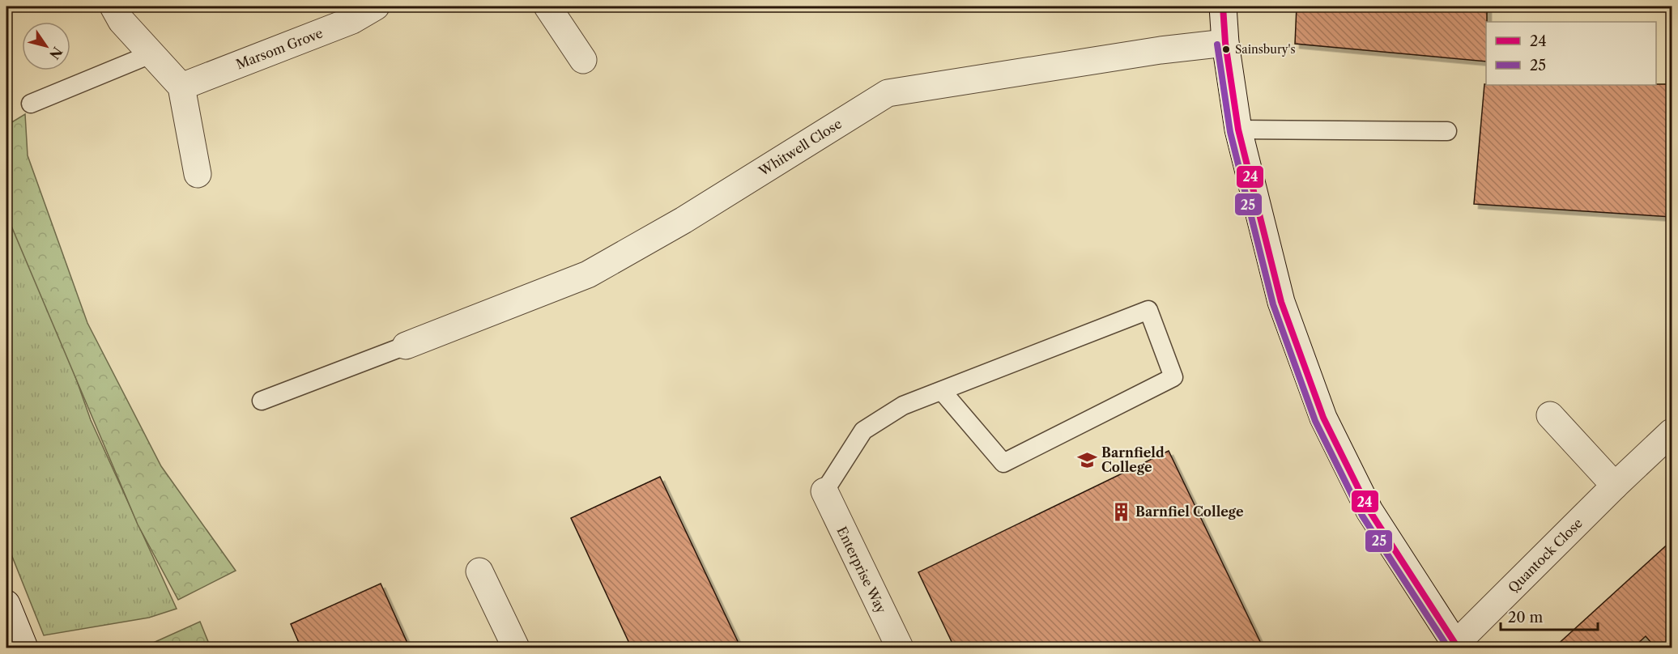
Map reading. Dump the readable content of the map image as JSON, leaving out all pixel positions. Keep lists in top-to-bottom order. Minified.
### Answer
{"streets":{"street":["Marsom Grove","Whitwell Close","Quantock Close","Enterprise Way"]},"places":{"other":["Sainsbury's"],"school or university":["Barnfield College"],"building":["Barnfiel College"]},"lines":["transit line 24","transit line 25"],"legend":["24","25"],"scale_bar":"20 m","north":"bottom right"}
